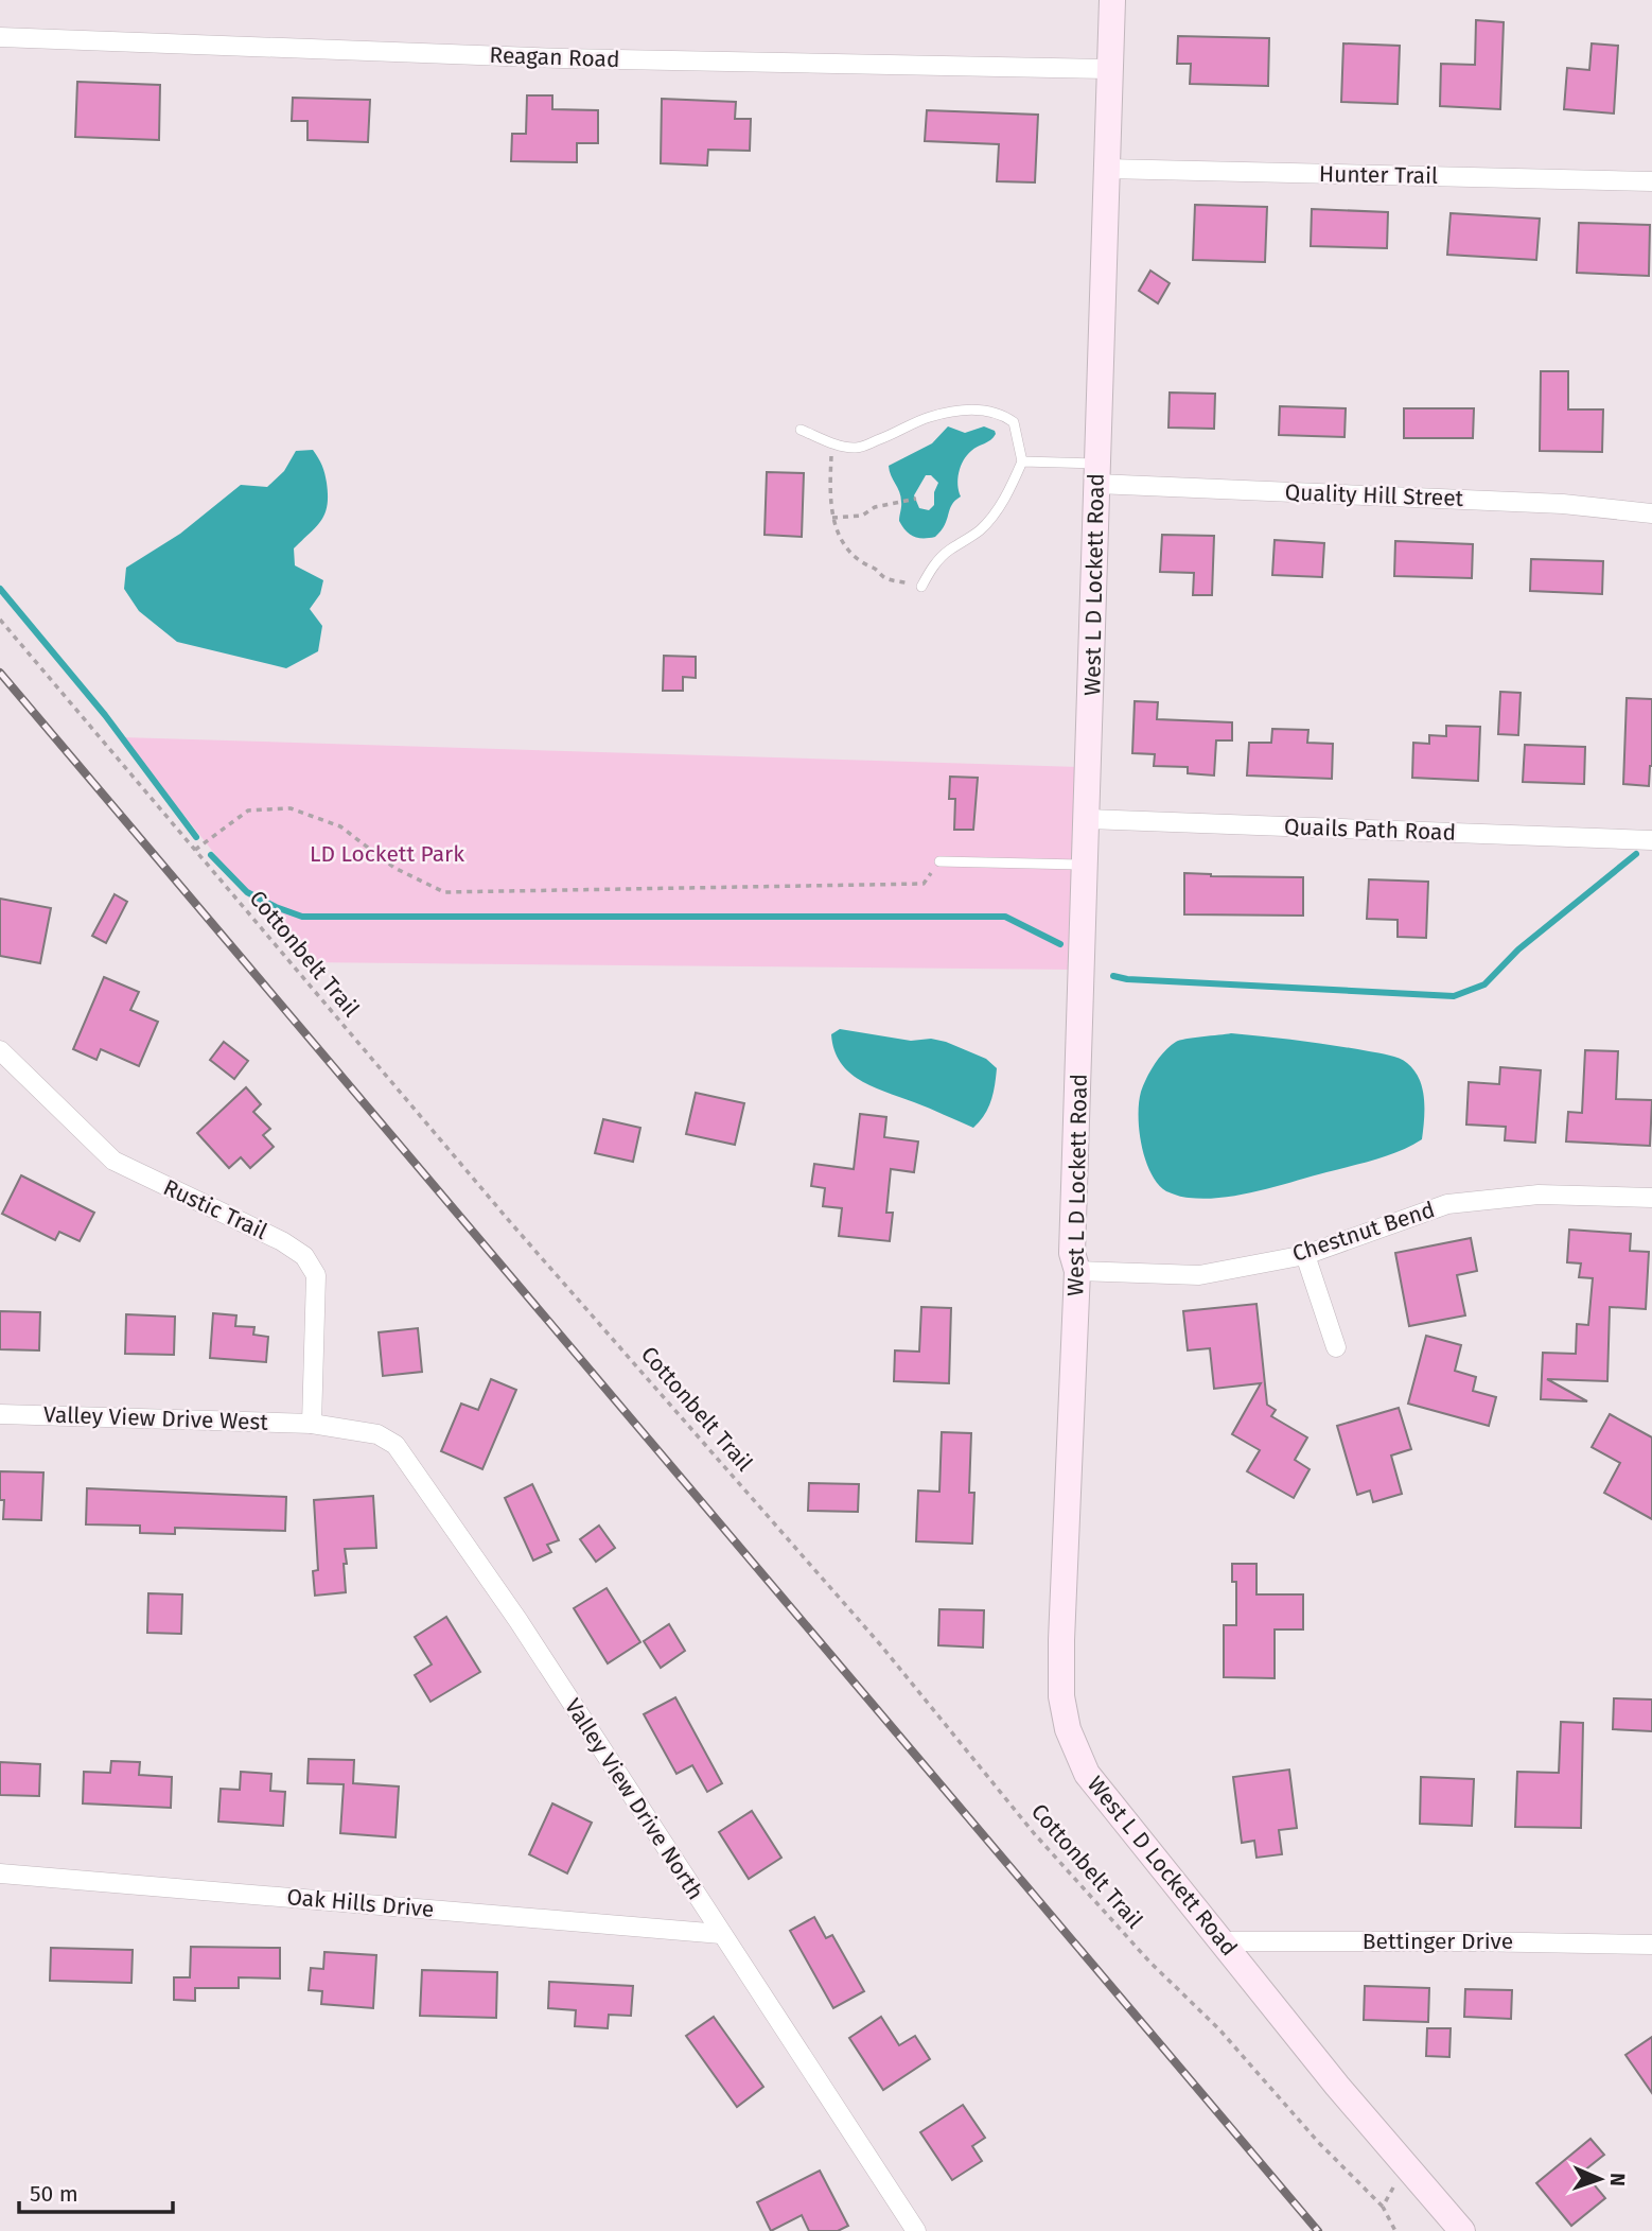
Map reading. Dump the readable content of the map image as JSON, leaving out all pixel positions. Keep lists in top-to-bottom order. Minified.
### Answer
{"streets":{"main road":["West L D Lockett Road"],"street":["Reagan Road","Hunter Trail","Quality Hill Street","Quails Path Road","Rustic Trail","Chestnut Bend","Valley View Drive West","Valley View Drive North","Oak Hills Drive","Bettinger Drive"],"path":["Cottonbelt Trail"]},"crossings":[["Reagan Road","West L D Lockett Road"],["Hunter Trail","West L D Lockett Road"],["Quality Hill Street","West L D Lockett Road"],["West L D Lockett Road","Quails Path Road"],["West L D Lockett Road","Chestnut Bend"],["West L D Lockett Road","Bettinger Drive"],["Rustic Trail","Valley View Drive West"],["Rustic Trail","Valley View Drive North"],["Valley View Drive West","Valley View Drive North"],["Valley View Drive North","Oak Hills Drive"]],"parks":["LD Lockett Park"],"scale_bar":"50 m","north":"right"}
